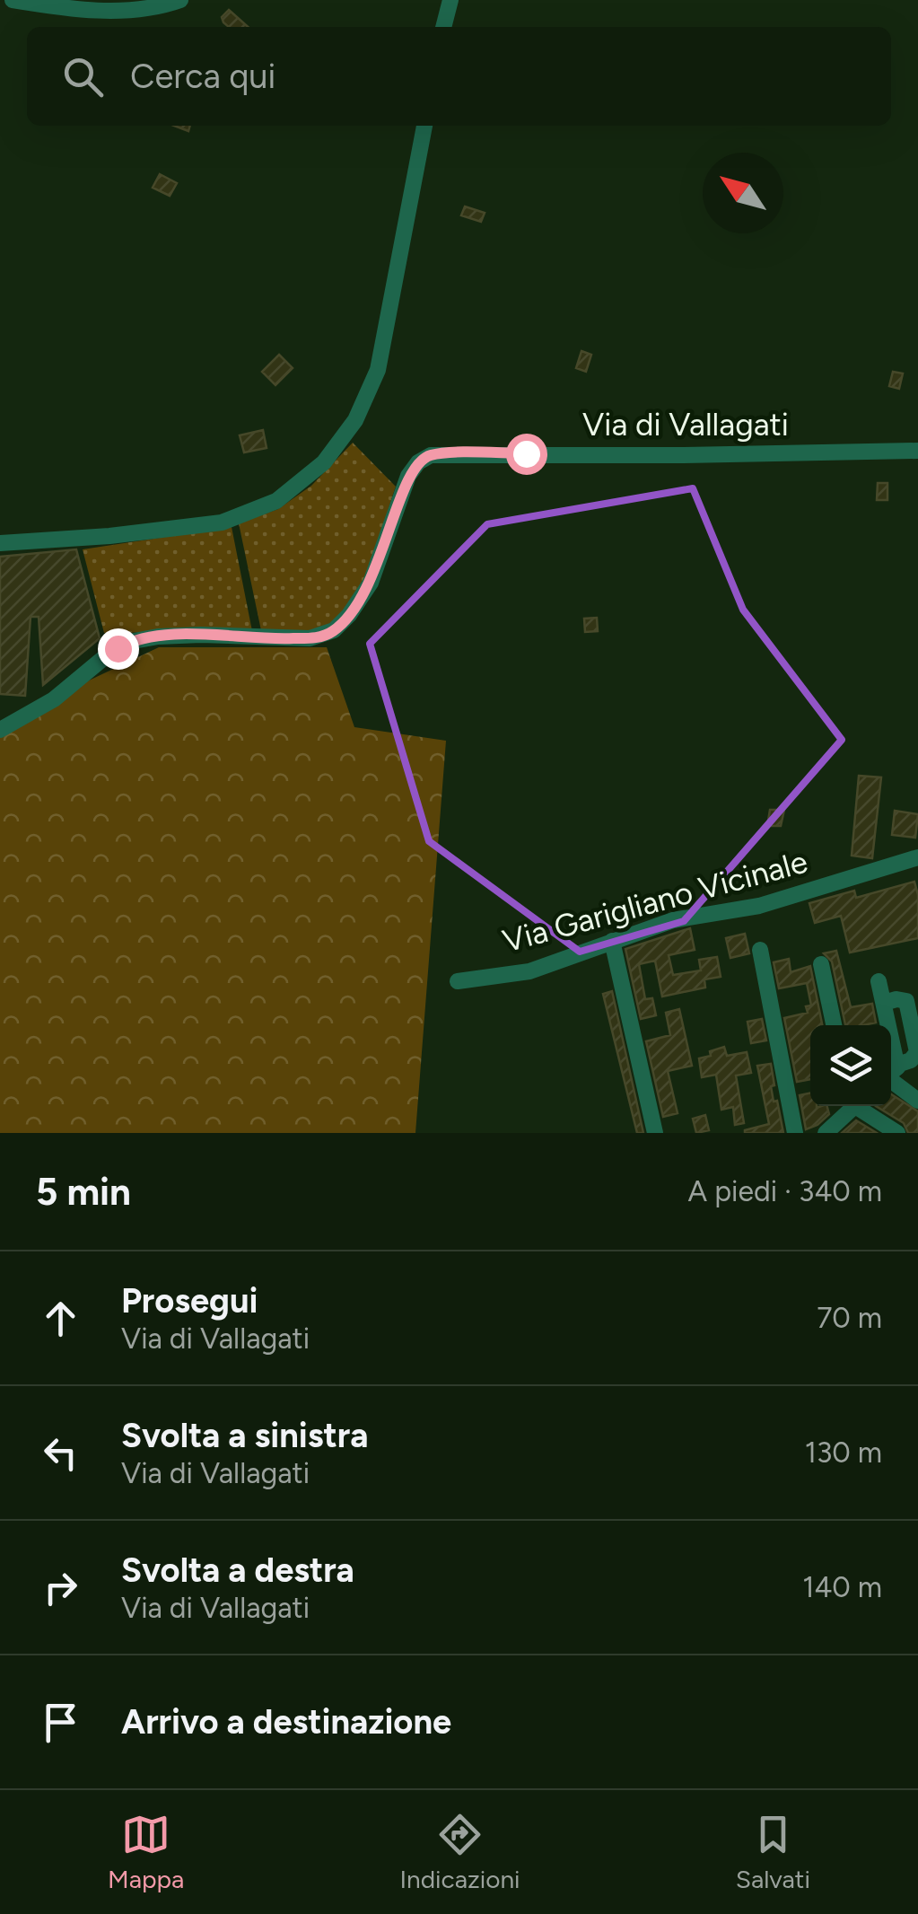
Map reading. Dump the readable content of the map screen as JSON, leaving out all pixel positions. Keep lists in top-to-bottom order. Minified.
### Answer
{"streets":{"street":["Via di Vallagati","Via Garigliano Vicinale"]},"north":"top left","page":{"search":"Cerca qui","heading":["5 min","A piedi · 340 m"],"list":[["Prosegui","Via di Vallagati","70 m"],["Svolta a sinistra","Via di Vallagati","130 m"],["Svolta a destra","Via di Vallagati","140 m"],"Arrivo a destinazione"],"nav":["Mappa","Indicazioni","Salvati"]}}
